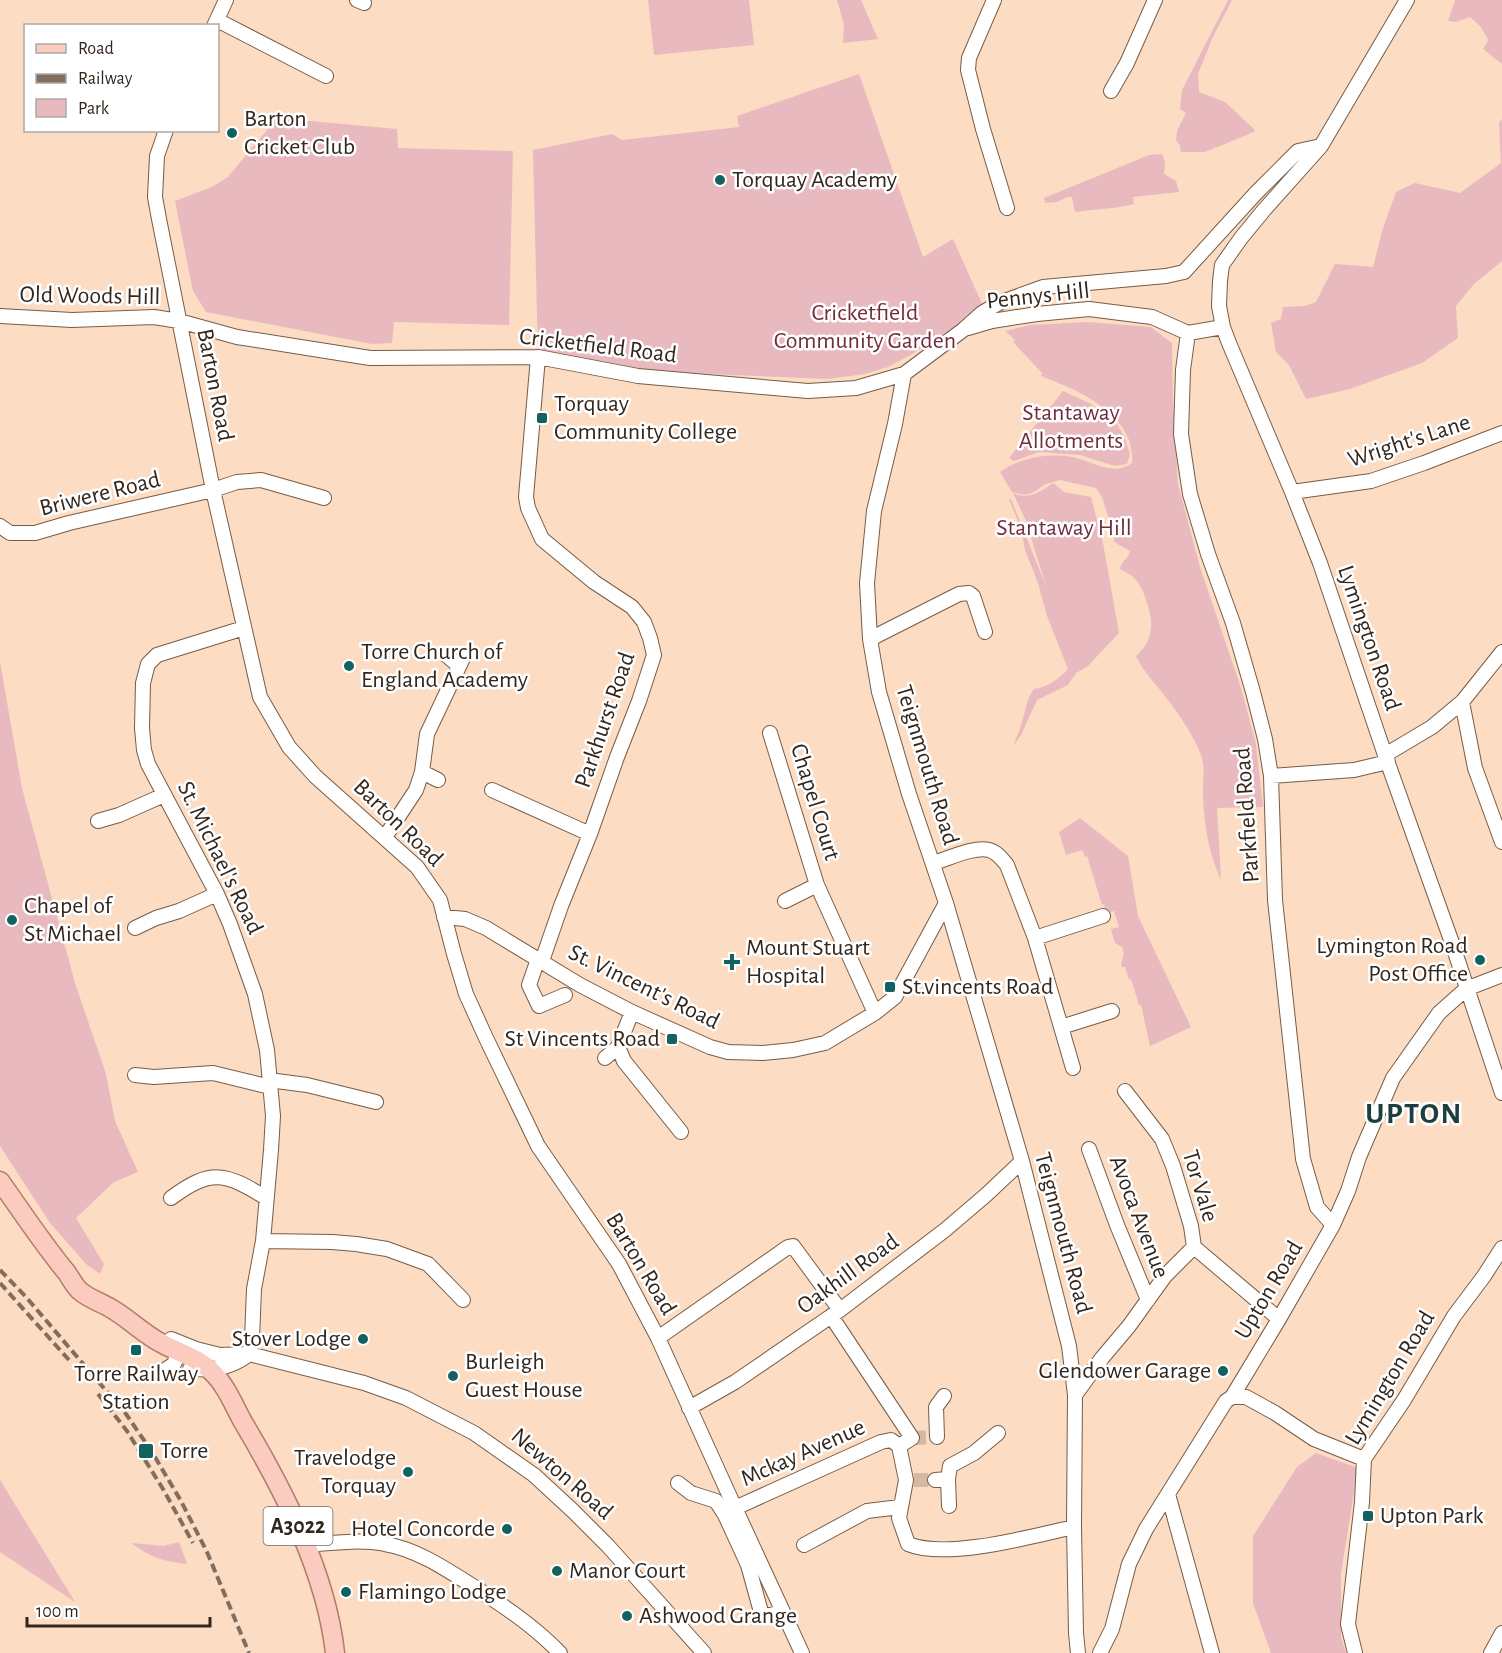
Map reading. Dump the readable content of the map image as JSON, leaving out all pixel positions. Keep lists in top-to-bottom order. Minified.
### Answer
{"streets":{"main road":["Newton Road","A3022"],"street":["Old Woods Hill","Pennys Hill","Cricketfield Road","Barton Road","Wright's Lane","Briwere Road","Lymington Road","Parkhurst Road","Teignmouth Road","Chapel Court","Parkfield Road","St. Michael's Road","St. Vincent's Road","Tor Vale","Avoca Avenue","Oakhill Road","Upton Road","Mckay Avenue"]},"crossings":[["Old Woods Hill","Cricketfield Road"],["Old Woods Hill","Barton Road"],["Pennys Hill","Parkfield Road"],["Cricketfield Road","Barton Road"],["Cricketfield Road","Parkhurst Road"],["Cricketfield Road","Teignmouth Road"],["Barton Road","Briwere Road"],["Barton Road","St. Michael's Road"],["Barton Road","St. Vincent's Road"],["Barton Road","Oakhill Road"],["Barton Road","Mckay Avenue"],["Wright's Lane","Lymington Road"],["Lymington Road","Upton Road"],["Parkhurst Road","St. Vincent's Road"],["Teignmouth Road","St. Vincent's Road"],["Teignmouth Road","Tor Vale"],["Teignmouth Road","Oakhill Road"],["Teignmouth Road","Mckay Avenue"],["Chapel Court","St. Vincent's Road"],["Parkfield Road","Upton Road"],["St. Michael's Road","Newton Road"],["Tor Vale","Avoca Avenue"],["Tor Vale","Upton Road"],["Newton Road","A3022"]],"districts":["UPTON"],"parks":["Cricketfield Community Garden","Stantaway Allotments","Stantaway Hill"],"places":{"other":["Barton Cricket Club","Torquay Academy","Torre Church of England Academy","Chapel of St Michael","Lymington Road Post Office","Stover Lodge","Glendower Garage","Burleigh Guest House","Travelodge Torquay","Hotel Concorde","Manor Court","Flamingo Lodge","Ashwood Grange"],"transit":["Torquay Community College","St.vincents Road","St Vincents Road","Torre Railway Station","Torre","Upton Park"],"health":["Mount Stuart Hospital"]},"legend":["Road","Railway","Park"],"scale_bar":"100 m"}
